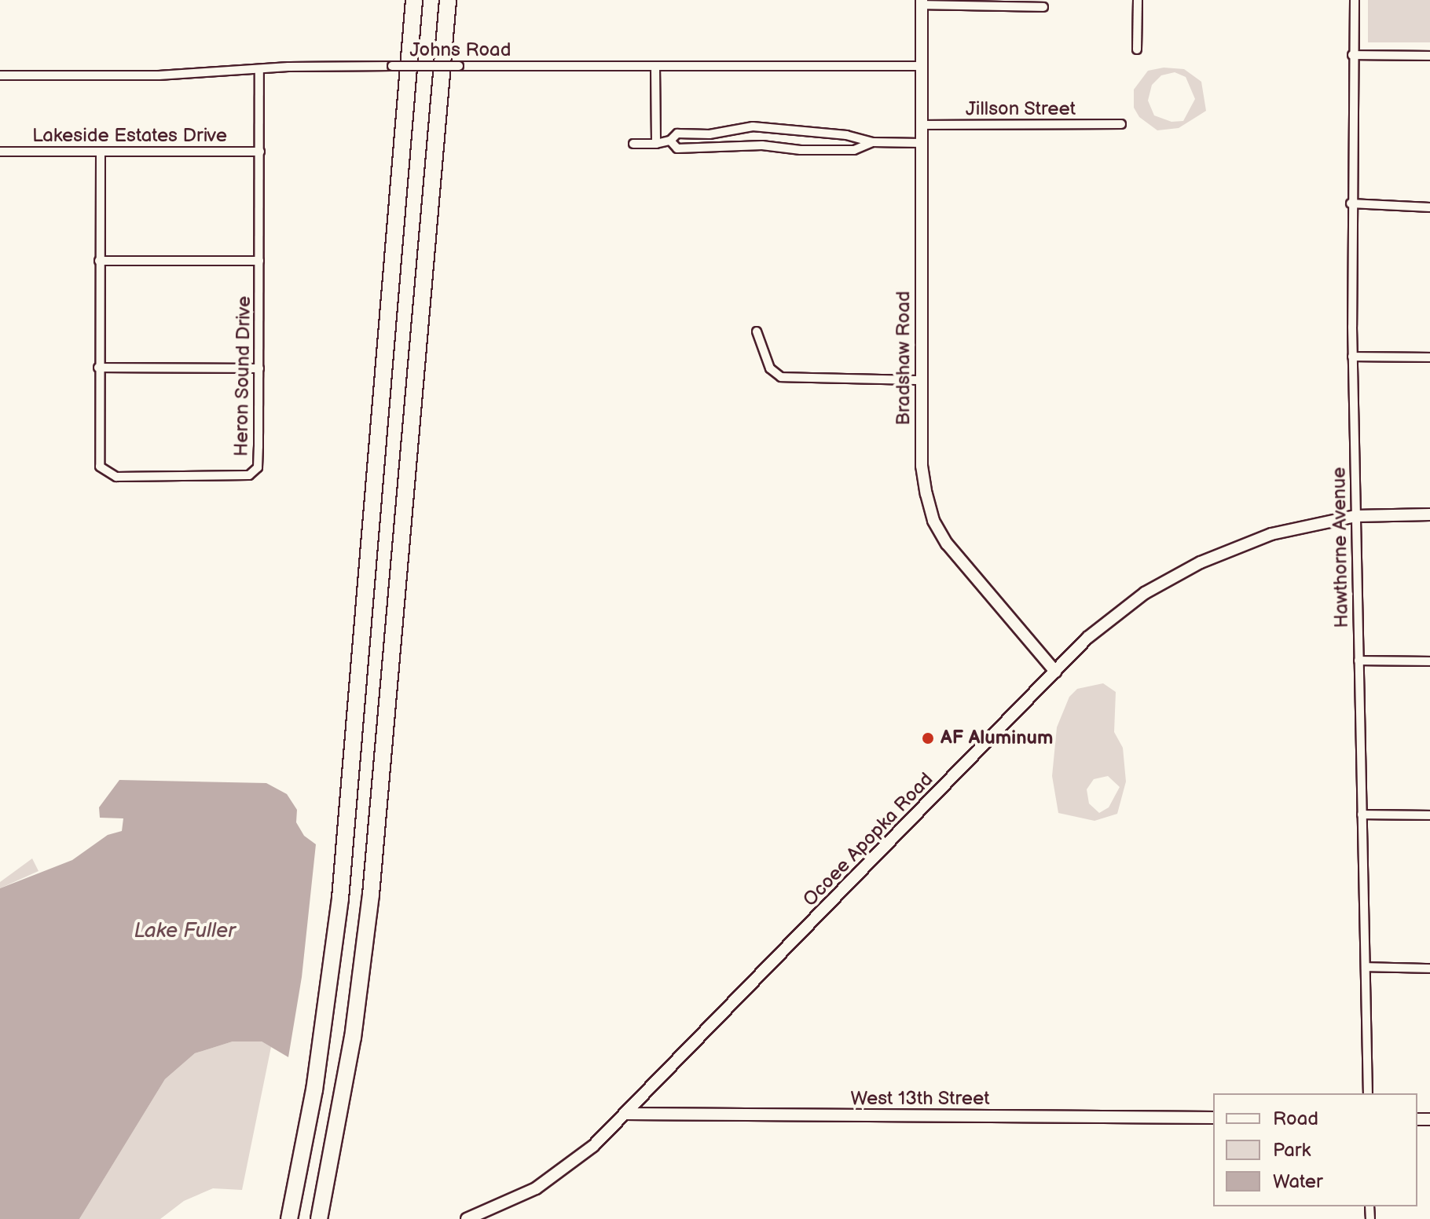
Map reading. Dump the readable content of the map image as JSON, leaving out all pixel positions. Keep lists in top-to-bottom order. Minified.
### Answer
{"streets":{"street":["Johns Road","Jillson Street","Lakeside Estates Drive","Bradshaw Road","Heron Sound Drive","Hawthorne Avenue","Ocoee Apopka Road","West 13th Street"]},"crossings":[["Johns Road","Bradshaw Road"],["Johns Road","Heron Sound Drive"],["Jillson Street","Bradshaw Road"],["Lakeside Estates Drive","Heron Sound Drive"],["Bradshaw Road","Ocoee Apopka Road"],["Hawthorne Avenue","Ocoee Apopka Road"],["Ocoee Apopka Road","West 13th Street"]],"water":["Lake Fuller"],"places":["AF Aluminum"],"legend":["Road","Park","Water"]}
